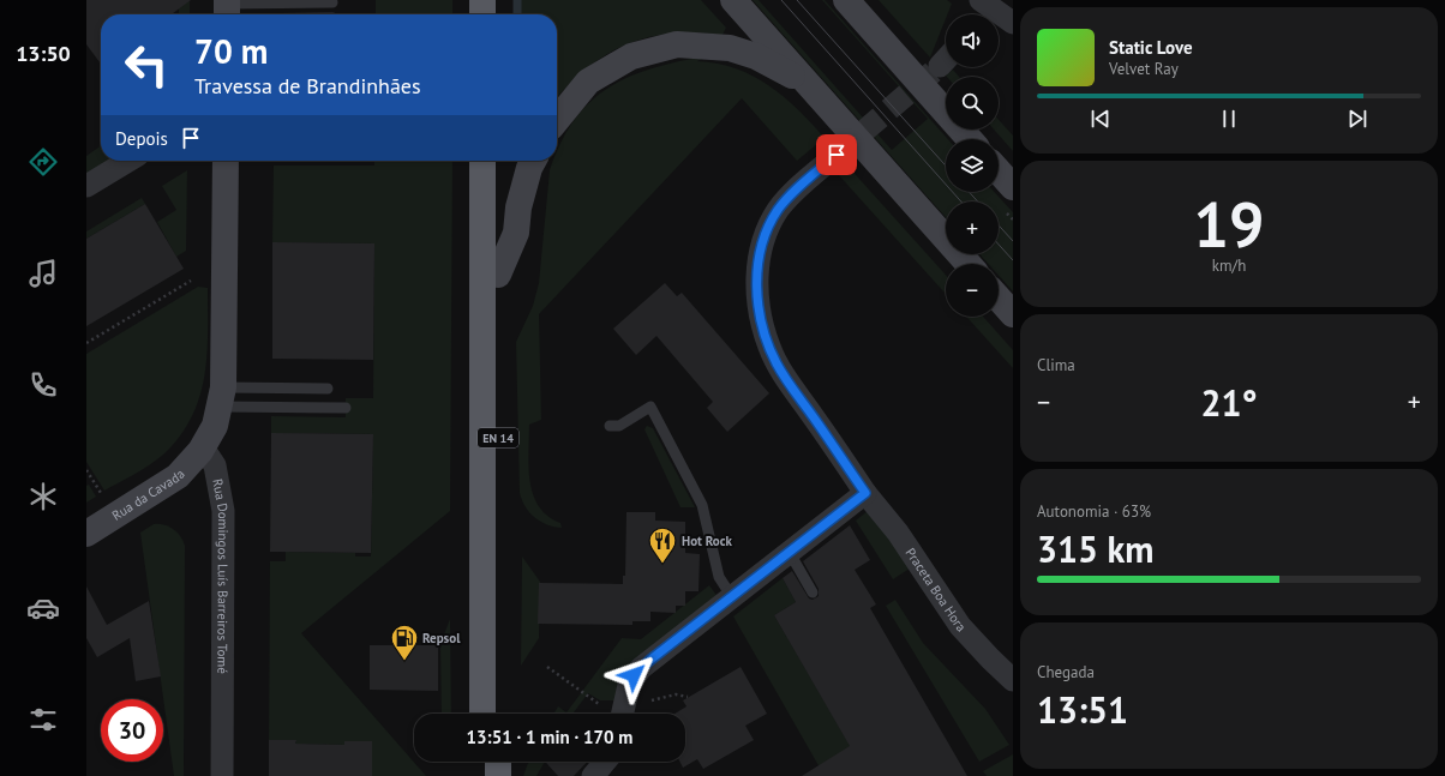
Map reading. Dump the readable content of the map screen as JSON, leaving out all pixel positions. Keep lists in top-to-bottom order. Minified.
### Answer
{"streets":{"highway":["EN 14"],"main road":["Rua da Cavada"],"street":["Rua Domingos Luís Barreiros Tomé","Praceta Boa Hora"]},"crossings":[["Rua da Cavada","Rua Domingos Luís Barreiros Tomé"]],"places":{"restaurant":["Hot Rock"],"fuel station":["Repsol"]},"page":{"tabs":"13:50","map_buttons":["+","−"],"turn":["70 m","Travessa de Brandinhães"],"song":["Static Love","Velvet Ray"],"then":"Depois","tile":[["19","km/h"],"Clima",["Autonomia · 63%","315 km"],["Chegada","13:51"]],"heat":["−","21°","+"],"limit":"30","trip":"13:51 · 1 min · 170 m"}}
